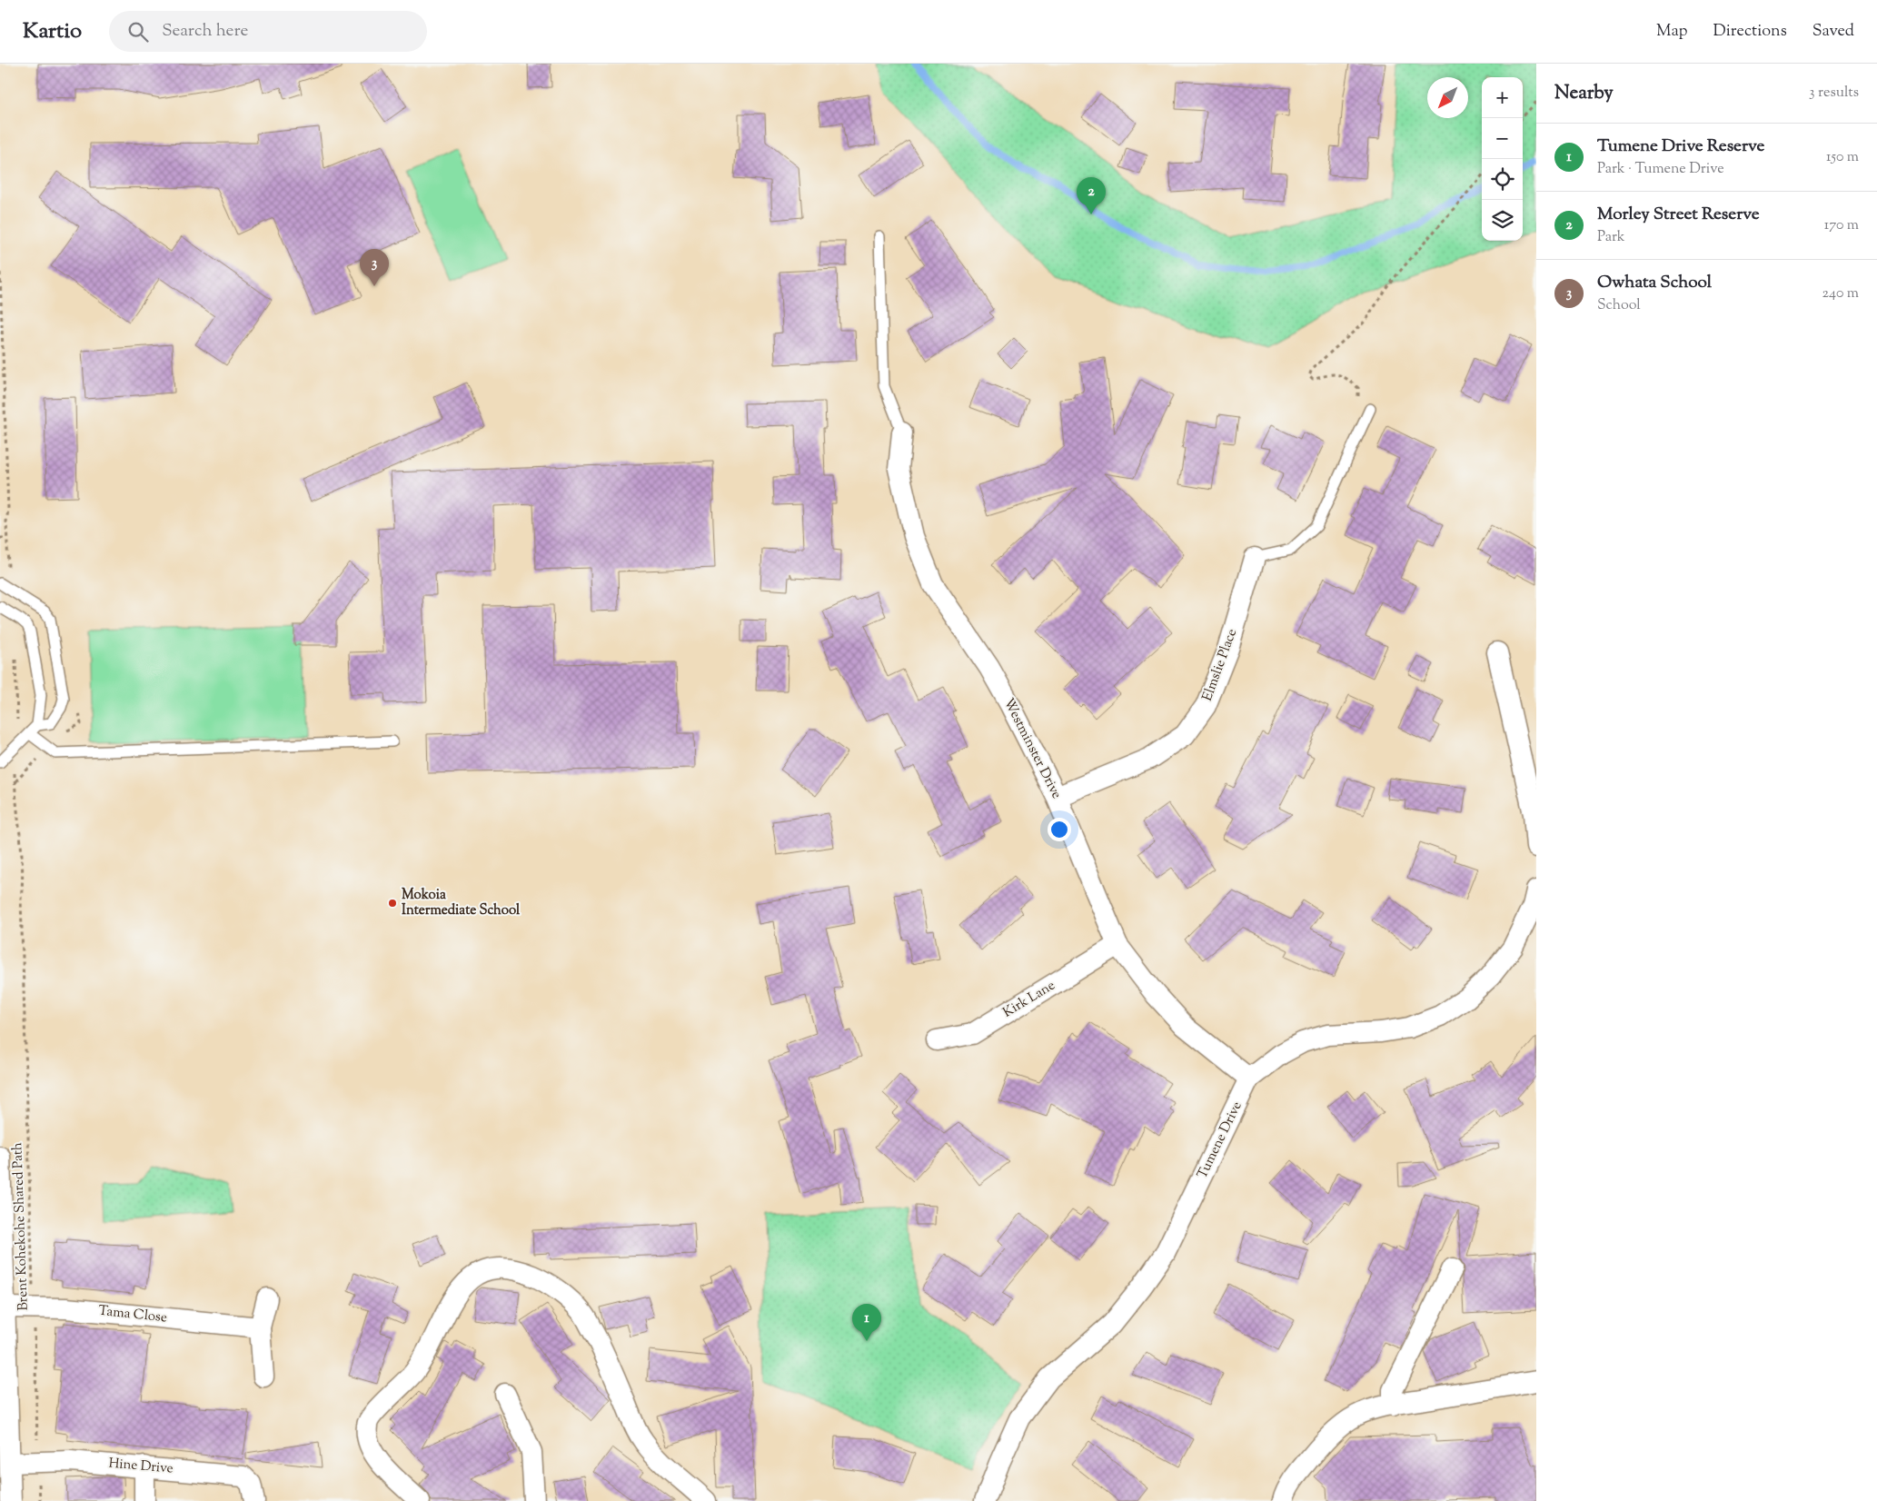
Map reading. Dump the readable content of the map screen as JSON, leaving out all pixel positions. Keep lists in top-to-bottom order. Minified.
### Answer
{"streets":{"street":["Elmslie Place","Westminster Drive","Kirk Lane","Tumene Drive","Tama Close","Hine Drive"],"path":["Brent Kohekohe Shared Path"]},"crossings":[["Elmslie Place","Westminster Drive"],["Westminster Drive","Kirk Lane"],["Westminster Drive","Tumene Drive"],["Brent Kohekohe Shared Path","Tama Close"],["Brent Kohekohe Shared Path","Hine Drive"]],"places":["Mokoia Intermediate School"],"north":"bottom left","page":{"header":"Kartio","search":"Search here","nav":["Map","Directions","Saved"],"heading":["Nearby","3 results"],"map_buttons":["+","−"],"list":[{"mark":"1","name":"Tumene Drive Reserve","note":"Park · Tumene Drive","value":"150 m"},{"mark":"2","name":"Morley Street Reserve","note":"Park","value":"170 m"},{"mark":"3","name":"Owhata School","note":"School","value":"240 m"}],"pins":["2","3","1"]}}
